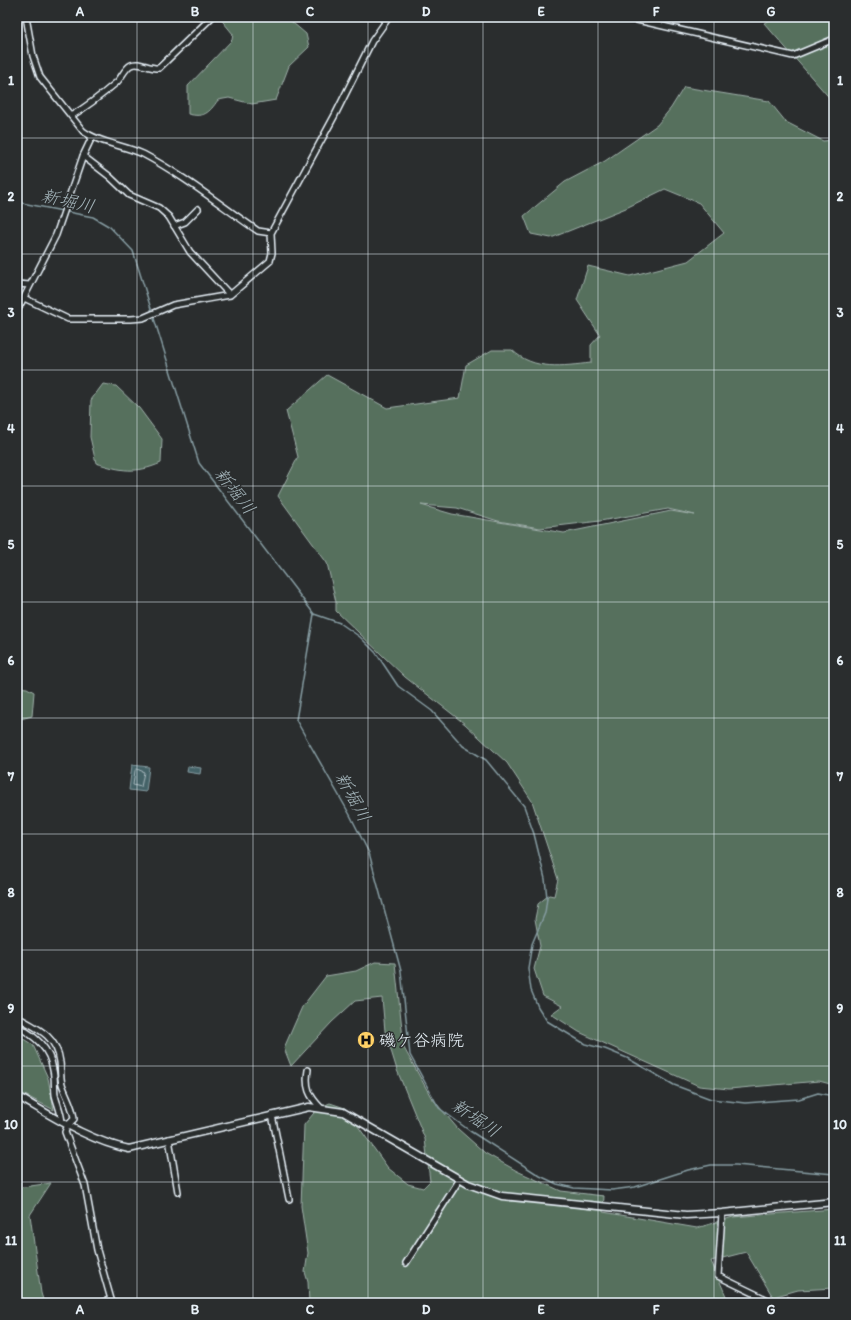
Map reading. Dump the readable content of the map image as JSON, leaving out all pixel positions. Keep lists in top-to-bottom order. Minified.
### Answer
{"water":["新堀川"],"places":{"hospital":["磯ケ谷病院"]},"grid":{"columns":["A","B","C","D","E","F","G"],"rows":["1","2","3","4","5","6","7","8","9","10","11"]}}
